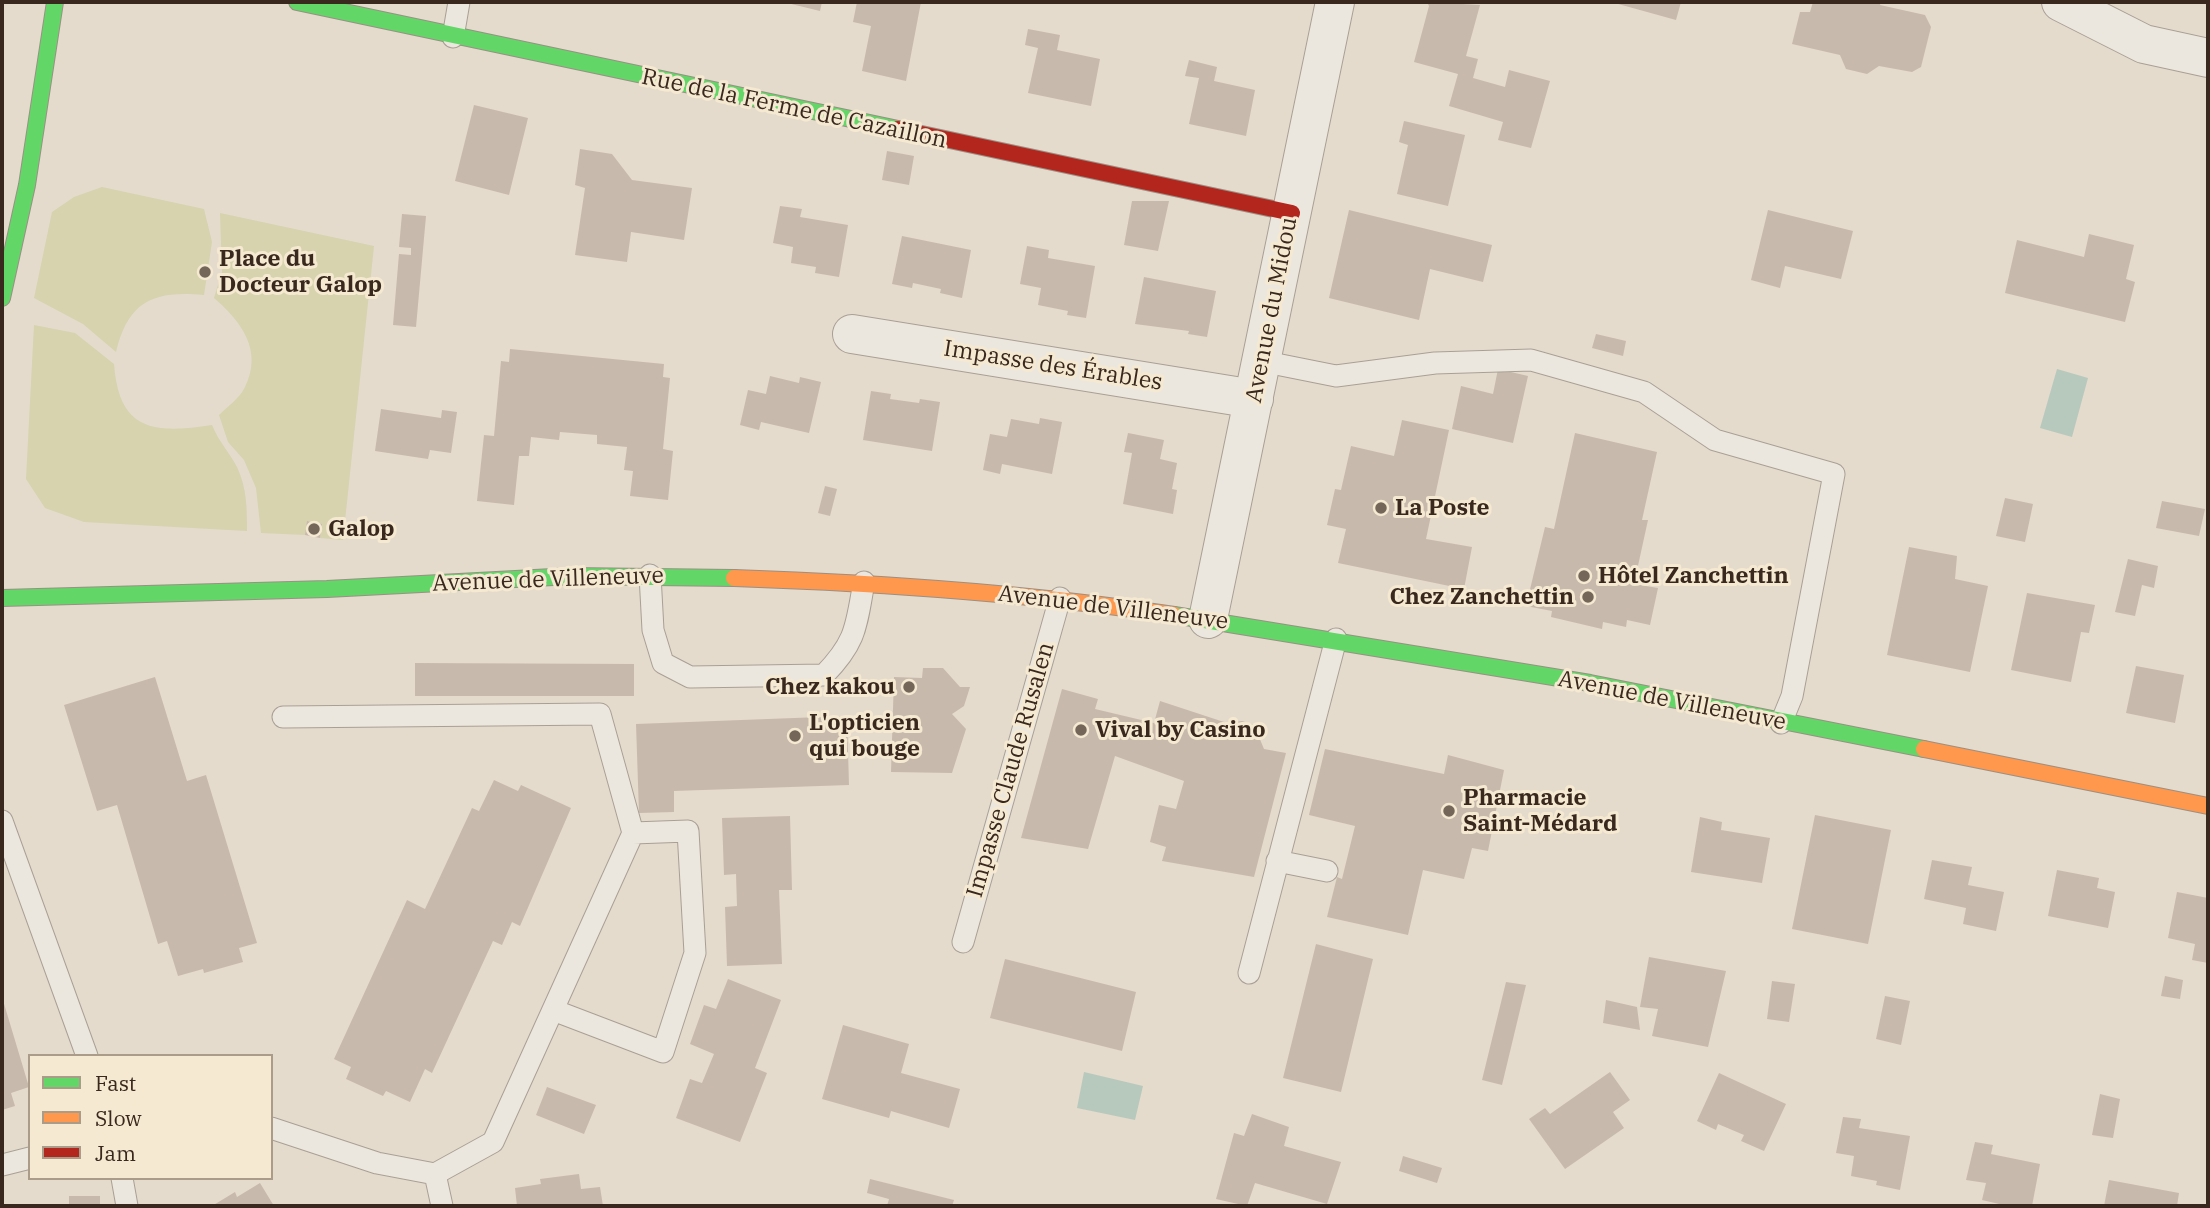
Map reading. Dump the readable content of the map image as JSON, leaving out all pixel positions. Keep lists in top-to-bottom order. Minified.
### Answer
{"streets":{"main road":["Rue de la Ferme de Cazaillon","Avenue de Villeneuve"],"street":["Avenue du Midou","Impasse des Érables"],"lane":["Impasse Claude Rusalen"]},"crossings":[["Rue de la Ferme de Cazaillon","Avenue du Midou"],["Avenue du Midou","Impasse des Érables"],["Avenue du Midou","Avenue de Villeneuve"],["Avenue de Villeneuve","Impasse Claude Rusalen"]],"places":["Place du Docteur Galop","La Poste","Galop","Hôtel Zanchettin","Chez Zanchettin","Chez kakou","Vival by Casino","L'opticien qui bouge","Pharmacie Saint-Médard"],"legend":["Fast","Slow","Jam"]}
